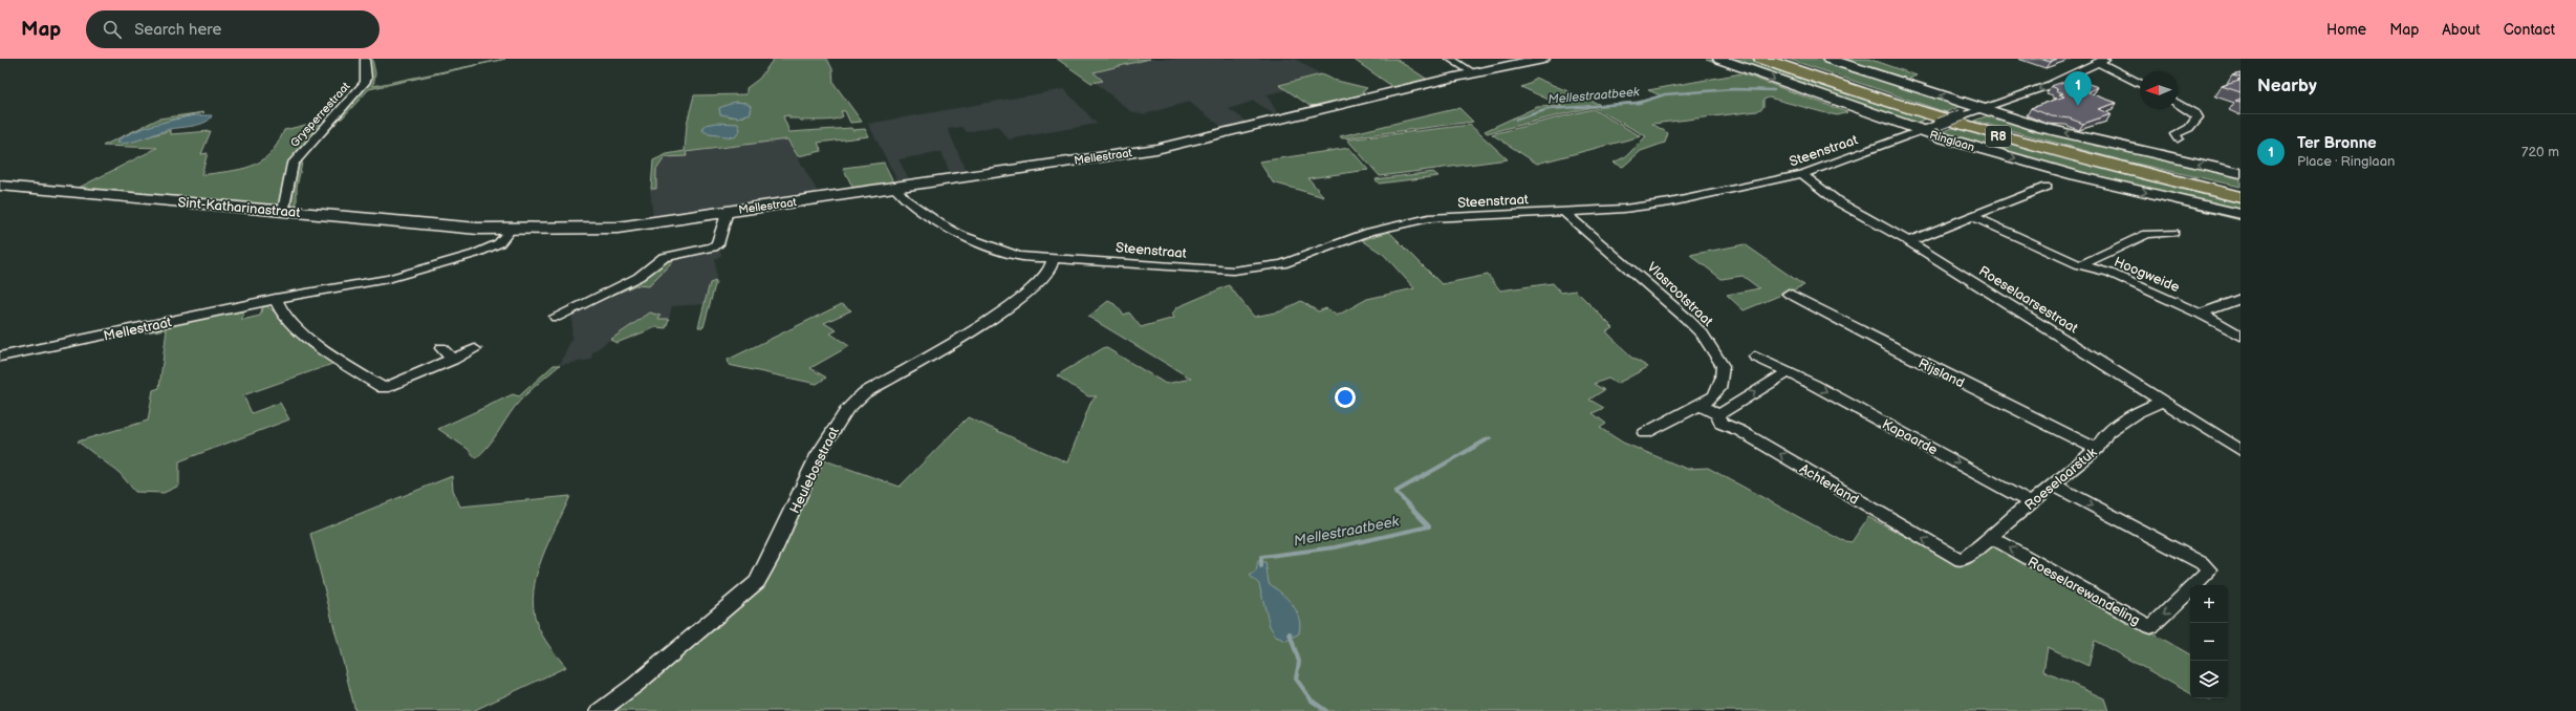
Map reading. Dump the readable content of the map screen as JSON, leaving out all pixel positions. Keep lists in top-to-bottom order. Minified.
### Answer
{"streets":{"highway":["R8"],"street":["Grysperrestraat","Ringlaan","Steenstraat","Mellestraat","Sint-Katharinastraat","Hoogweide","Vlasrootstraat","Roeselaarsestraat","Rijsland","Kapaarde","Heulebosstraat","Roeselaarstuk","Achterland","Roeselarewandeling"]},"crossings":[["Grysperrestraat","Sint-Katharinastraat"],["Ringlaan","Steenstraat"],["Steenstraat","Mellestraat"],["Steenstraat","Vlasrootstraat"],["Steenstraat","Roeselaarsestraat"],["Steenstraat","Heulebosstraat"],["Mellestraat","Sint-Katharinastraat"],["Vlasrootstraat","Achterland"],["Roeselaarsestraat","Roeselaarstuk"],["Rijsland","Roeselaarstuk"],["Kapaarde","Roeselaarstuk"],["Roeselaarstuk","Achterland"],["Roeselaarstuk","Roeselarewandeling"]],"one_way":["Kapaarde","Achterland"],"water":["Mellestraatbeek"],"north":"left","page":{"header":"Map","search":"Search here","nav":["Home","Map","About","Contact"],"heading":"Nearby","pins":"1","list":[{"mark":"1","name":"Ter Bronne","note":"Place · Ringlaan","value":"720 m"}],"map_buttons":["+","−"]}}
